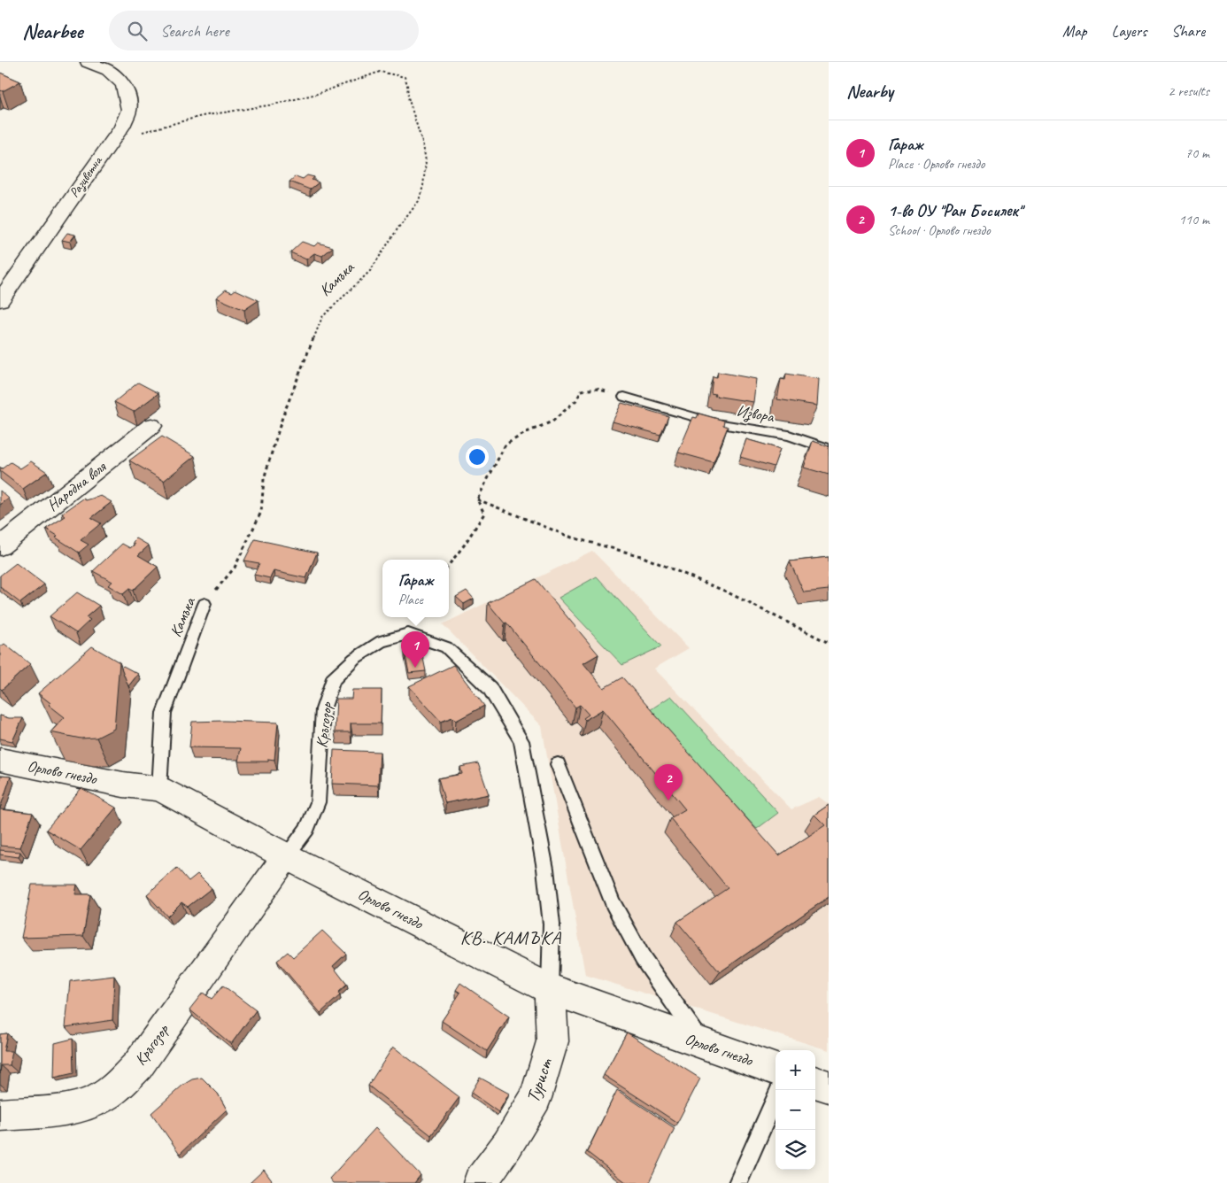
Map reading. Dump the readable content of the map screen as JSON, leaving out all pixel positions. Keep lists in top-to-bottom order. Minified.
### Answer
{"streets":{"street":["Разцветна","Народна воля","Кръгозор","Орлово гнездо","Турист"],"lane":["Камъка","Извора"]},"crossings":[["Разцветна","Камъка"],["Камъка","Орлово гнездо"],["Кръгозор","Орлово гнездо"],["Кръгозор","Турист"],["Орлово гнездо","Турист"]],"districts":["КВ. КАМЪКА"],"page":{"header":"Nearbee","search":"Search here","nav":["Map","Layers","Share"],"heading":["Nearby","2 results"],"list":[{"mark":"1","name":"Гараж","note":"Place · Орлово гнездо","value":"70 m"},{"mark":"2","name":"1-во ОУ \"Ран Босилек\"","note":"School · Орлово гнездо","value":"110 m"}],"popup":["Гараж","Place"],"pins":["1","2"],"map_buttons":["+","−"]}}
